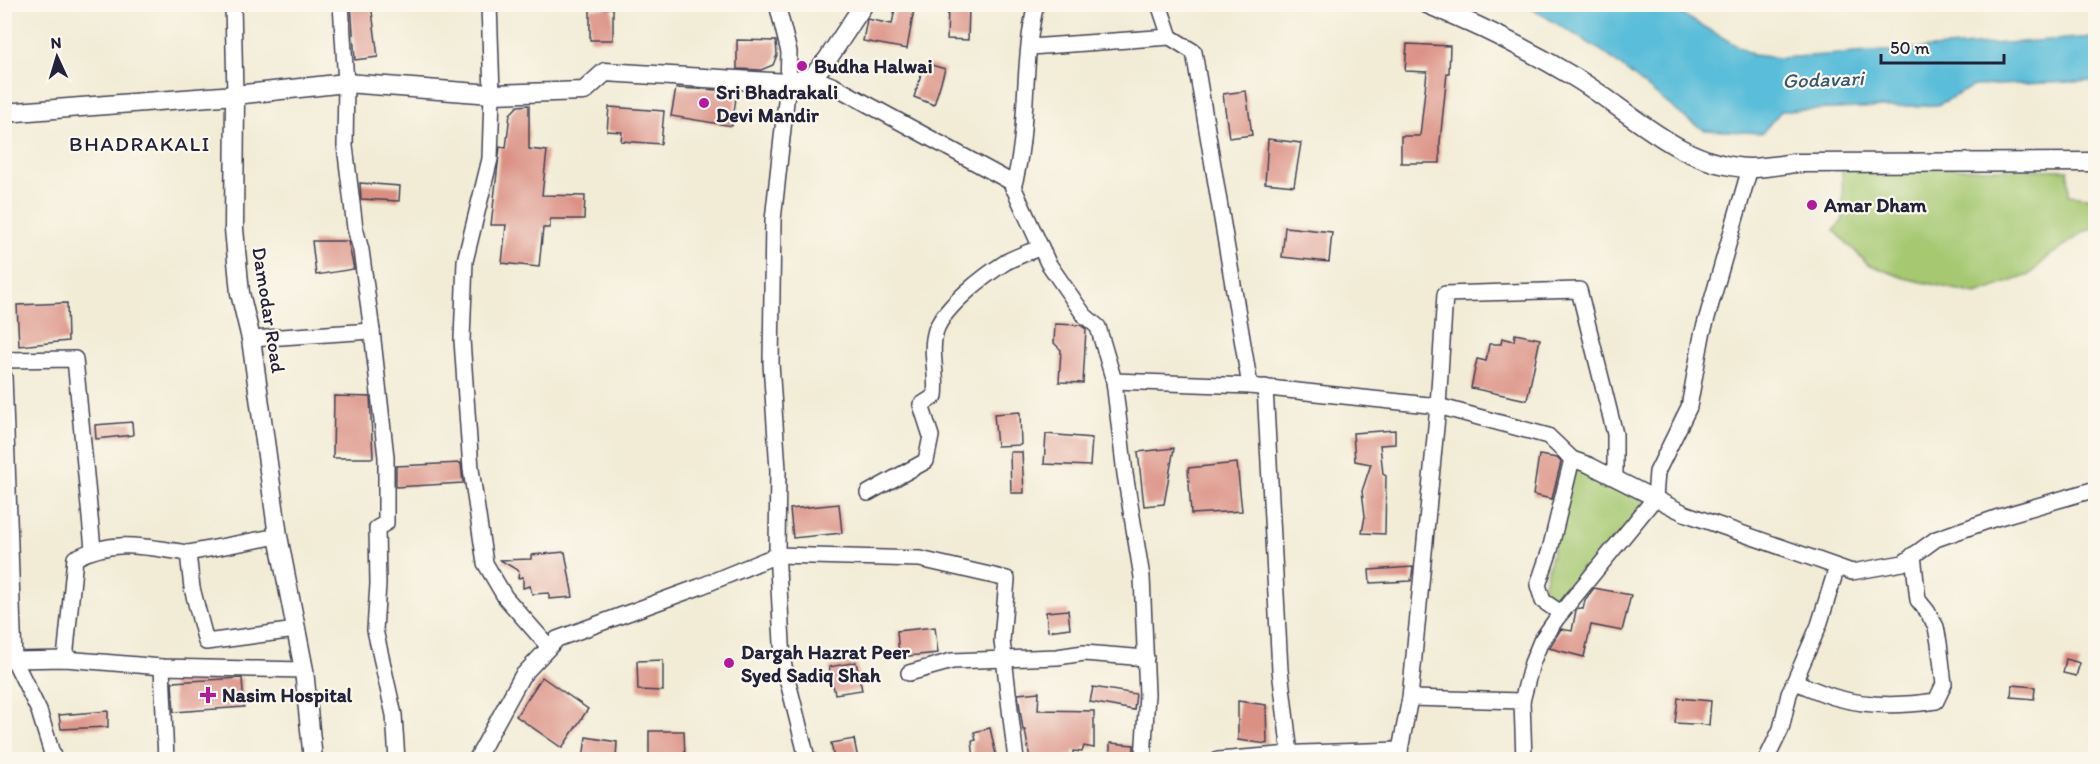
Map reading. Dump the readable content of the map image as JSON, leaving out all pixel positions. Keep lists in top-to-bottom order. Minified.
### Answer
{"streets":{"street":["Damodar Road"]},"districts":["BHADRAKALI"],"water":["Godavari"],"places":{"other":["Budha Halwai","Sri Bhadrakali Devi Mandir","Amar Dham","Dargah Hazrat Peer Syed Sadiq Shah"],"health":["Nasim Hospital"]},"scale_bar":"50 m","north":"top"}
